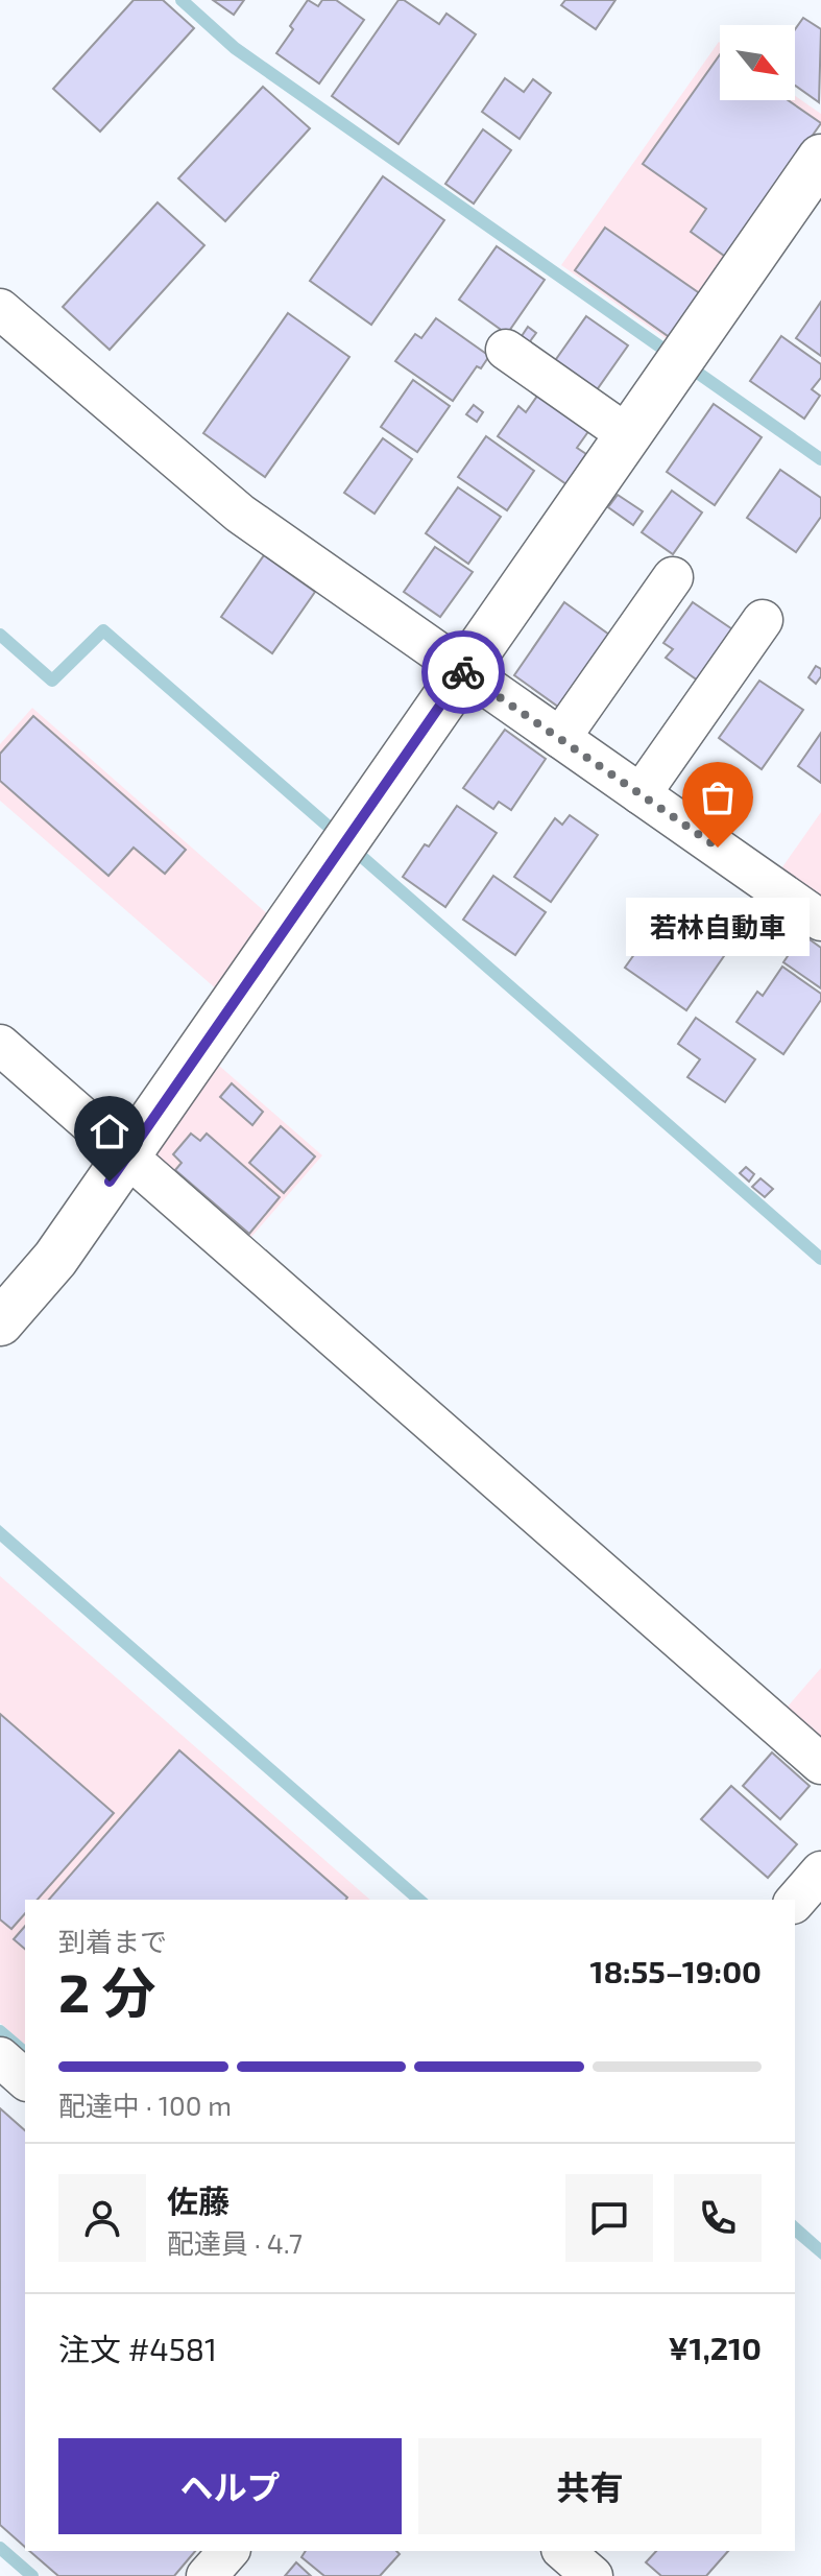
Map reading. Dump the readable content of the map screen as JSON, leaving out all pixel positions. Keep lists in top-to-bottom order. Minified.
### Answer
{"places":["若林自動車"],"north":"bottom right","page":{"bubble":"若林自動車","heading":["2 分","到着まで","18:55–19:00"],"panel":["佐藤","配達員 · 4.7","注文 #4581","¥1,210"],"bar":"配達中 · 100 m","buttons":["ヘルプ","共有"]}}
